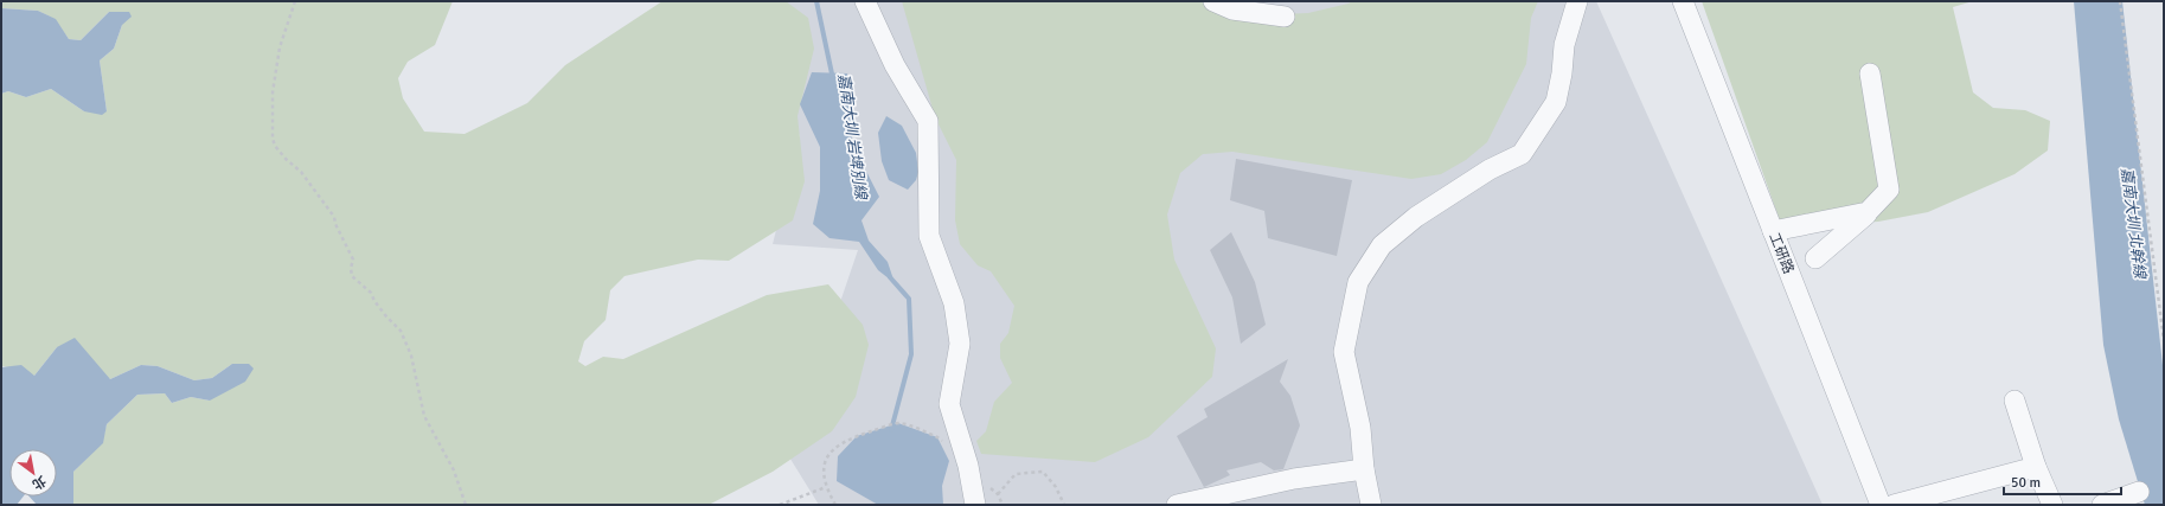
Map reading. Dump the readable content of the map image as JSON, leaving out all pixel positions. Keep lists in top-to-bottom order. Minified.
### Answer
{"streets":{"street":["工研路"]},"water":["嘉南大圳 岩埤別線","嘉南大圳 北幹線"],"scale_bar":"50 m","north":"bottom right"}
